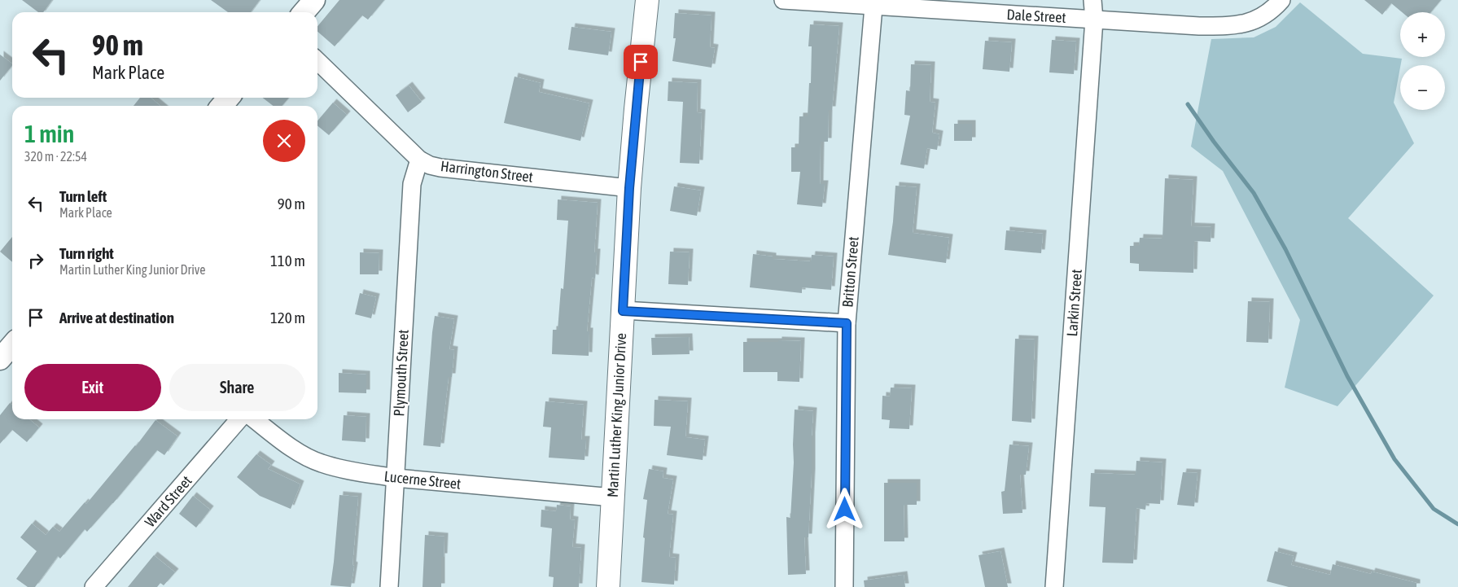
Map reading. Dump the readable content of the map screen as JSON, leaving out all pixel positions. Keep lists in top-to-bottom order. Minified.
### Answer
{"streets":{"main road":["Martin Luther King Junior Drive"],"street":["Dale Street","Harrington Street","Britton Street","Larkin Street","Plymouth Street","Lucerne Street","Ward Street"]},"crossings":[["Dale Street","Britton Street"],["Dale Street","Larkin Street"],["Harrington Street","Plymouth Street"],["Harrington Street","Martin Luther King Junior Drive"],["Plymouth Street","Lucerne Street"],["Martin Luther King Junior Drive","Lucerne Street"]],"page":{"map_buttons":["+","−"],"turn":["90 m","Mark Place"],"heading":["1 min","320 m · 22:54"],"list":[{"name":"Turn left","note":"Mark Place","value":"90 m"},{"name":"Turn right","note":"Martin Luther King Junior Drive","value":"110 m"},{"name":"Arrive at destination","value":"120 m"}],"buttons":["Exit","Share"]}}
